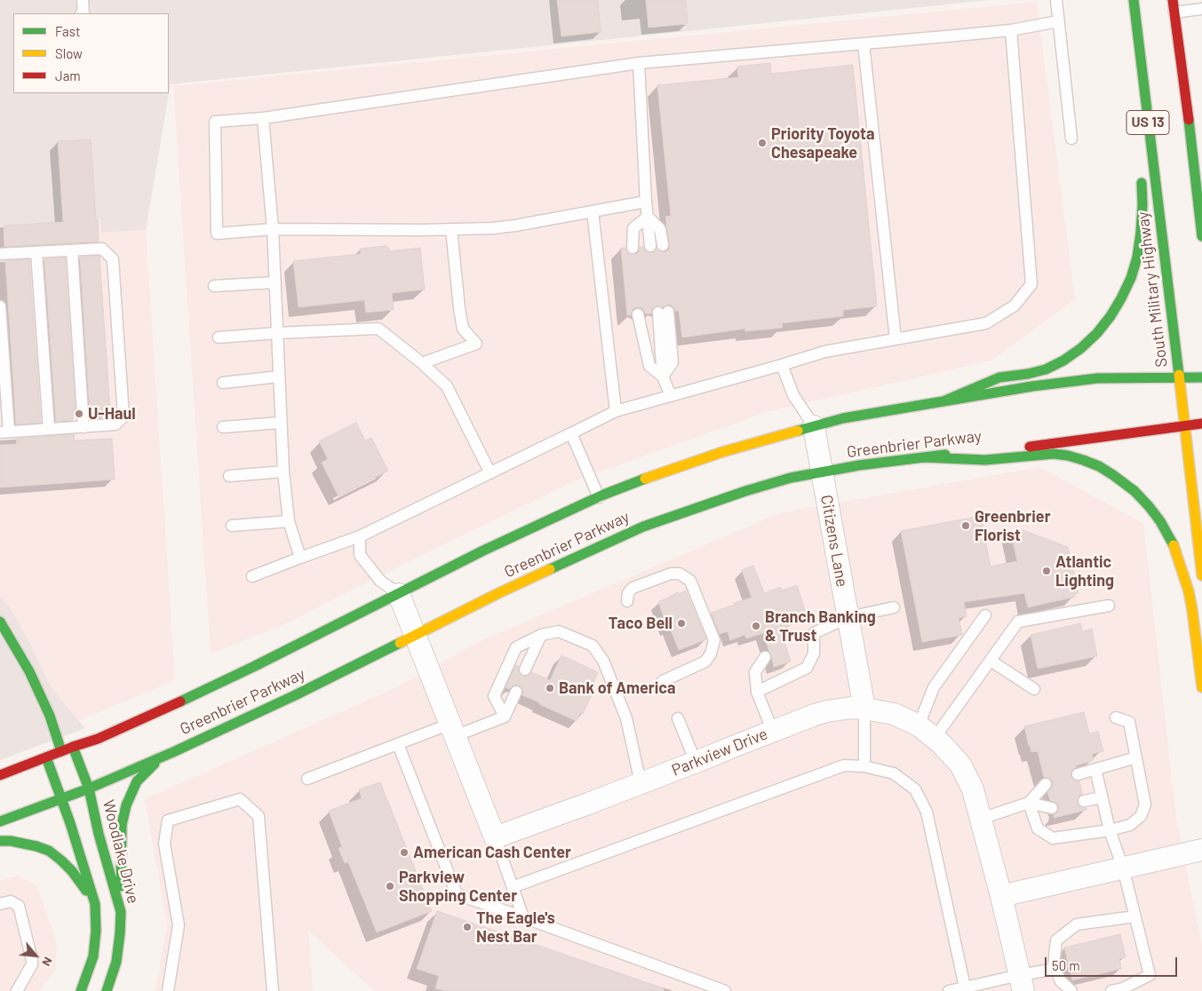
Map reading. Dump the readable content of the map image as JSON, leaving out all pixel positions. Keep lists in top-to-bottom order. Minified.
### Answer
{"streets":{"main road":["US 13","South Military Highway","Greenbrier Parkway","Woodlake Drive"],"street":["Citizens Lane","Parkview Drive"]},"crossings":[["South Military Highway","Greenbrier Parkway"],["Greenbrier Parkway","Citizens Lane"],["Greenbrier Parkway","Woodlake Drive"],["Citizens Lane","Parkview Drive"]],"places":["Priority Toyota Chesapeake","U-Haul","Greenbrier Florist","Atlantic Lighting","Taco Bell","Branch Banking & Trust","Bank of America","American Cash Center","Parkview Shopping Center","The Eagle's Nest Bar"],"legend":["Fast","Slow","Jam"],"scale_bar":"50 m","north":"bottom right"}
